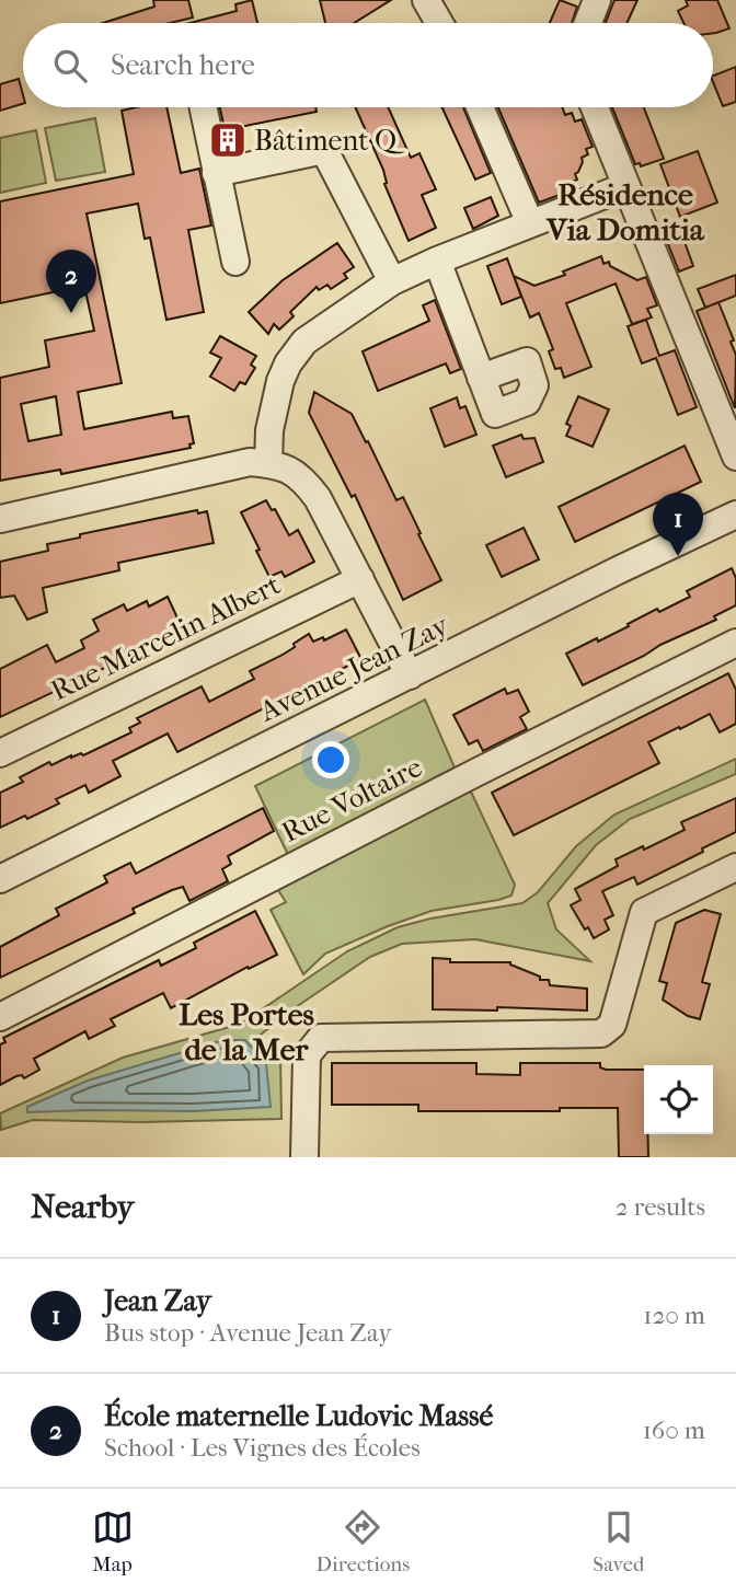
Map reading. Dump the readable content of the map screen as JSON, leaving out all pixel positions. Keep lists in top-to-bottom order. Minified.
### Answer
{"streets":{"street":["Rue Marcelin Albert","Avenue Jean Zay","Rue Voltaire"]},"districts":["Résidence Via Domitia","Les Portes de la Mer"],"places":{"building":["Bâtiment Q"]},"page":{"search":"Search here","pins":["2","1"],"heading":["Nearby","2 results"],"list":[{"mark":"1","name":"Jean Zay","note":"Bus stop · Avenue Jean Zay","value":"120 m"},{"mark":"2","name":"École maternelle Ludovic Massé","note":"School · Les Vignes des Écoles","value":"160 m"}],"nav":["Map","Directions","Saved"]}}
